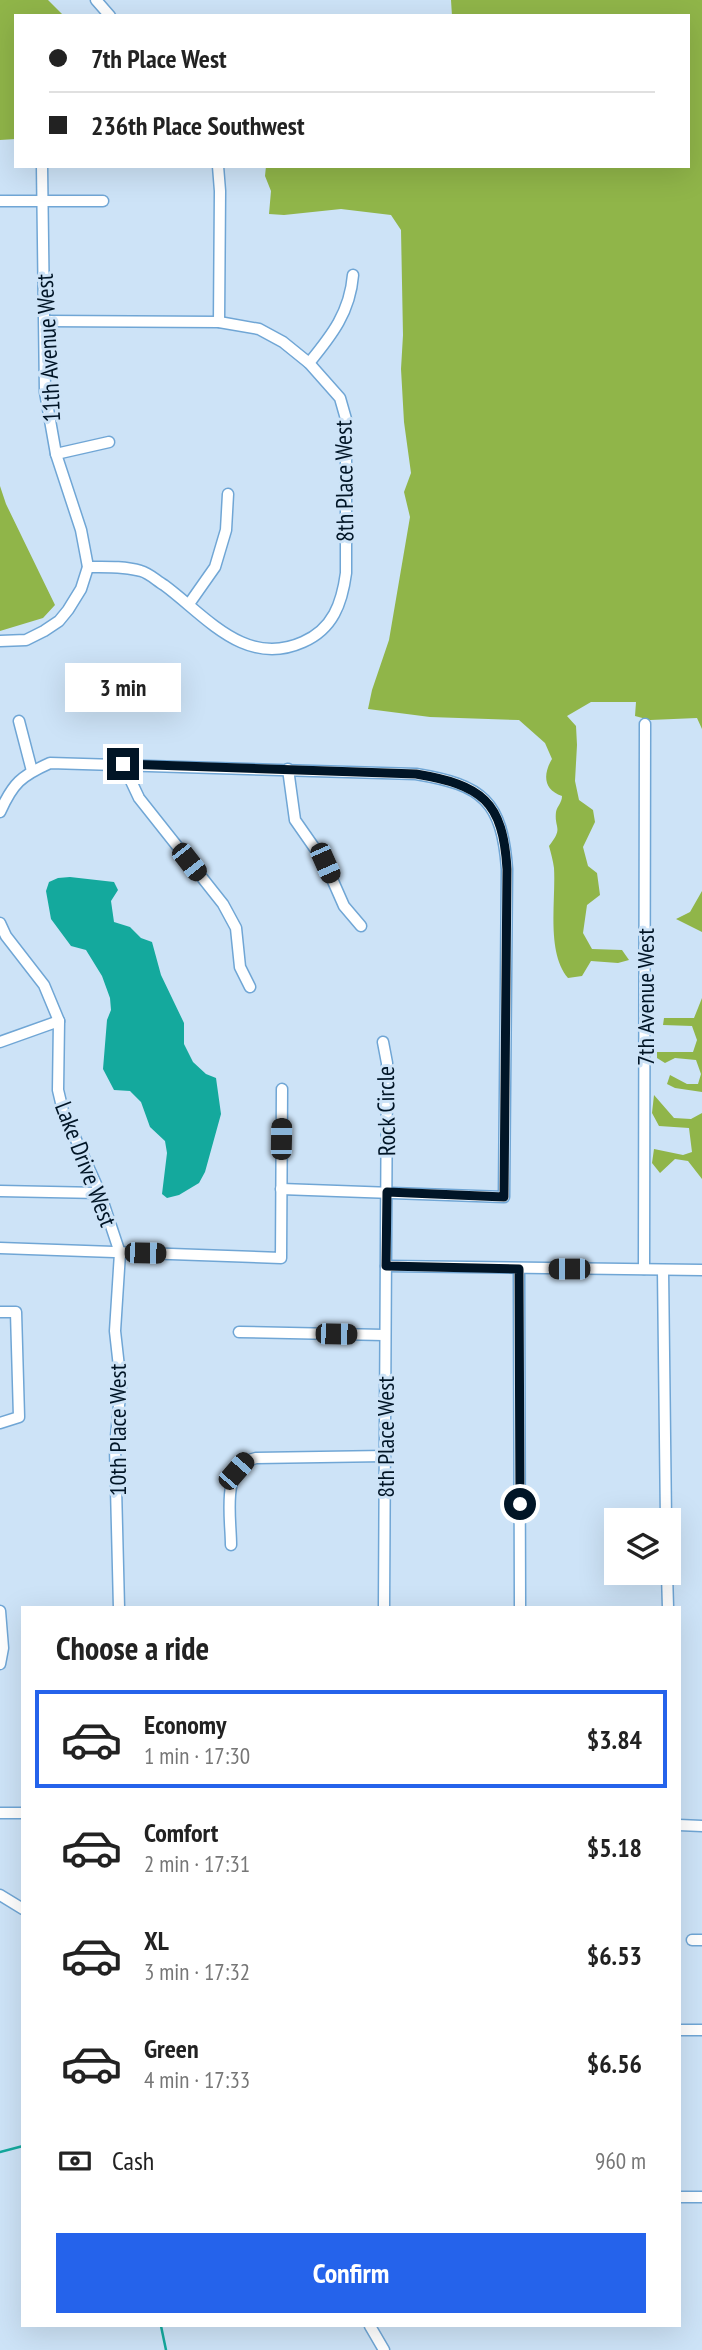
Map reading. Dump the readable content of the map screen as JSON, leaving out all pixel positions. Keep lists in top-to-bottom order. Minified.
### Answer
{"streets":{"street":["11th Avenue West","8th Place West","7th Avenue West","Rock Circle","Lake Drive West","10th Place West"]},"crossings":[["11th Avenue West","8th Place West"],["8th Place West","Rock Circle"],["Lake Drive West","10th Place West"]],"page":{"banner":["7th Place West","236th Place Southwest"],"bubble":"3 min","heading":"Choose a ride","list":[{"name":"Economy","note":"1 min · 17:30","value":"$3.84"},{"name":"Comfort","note":"2 min · 17:31","value":"$5.18"},{"name":"XL","note":"3 min · 17:32","value":"$6.53"},{"name":"Green","note":"4 min · 17:33","value":"$6.56"}],"pay":["Cash","960 m"],"buttons":"Confirm"}}
